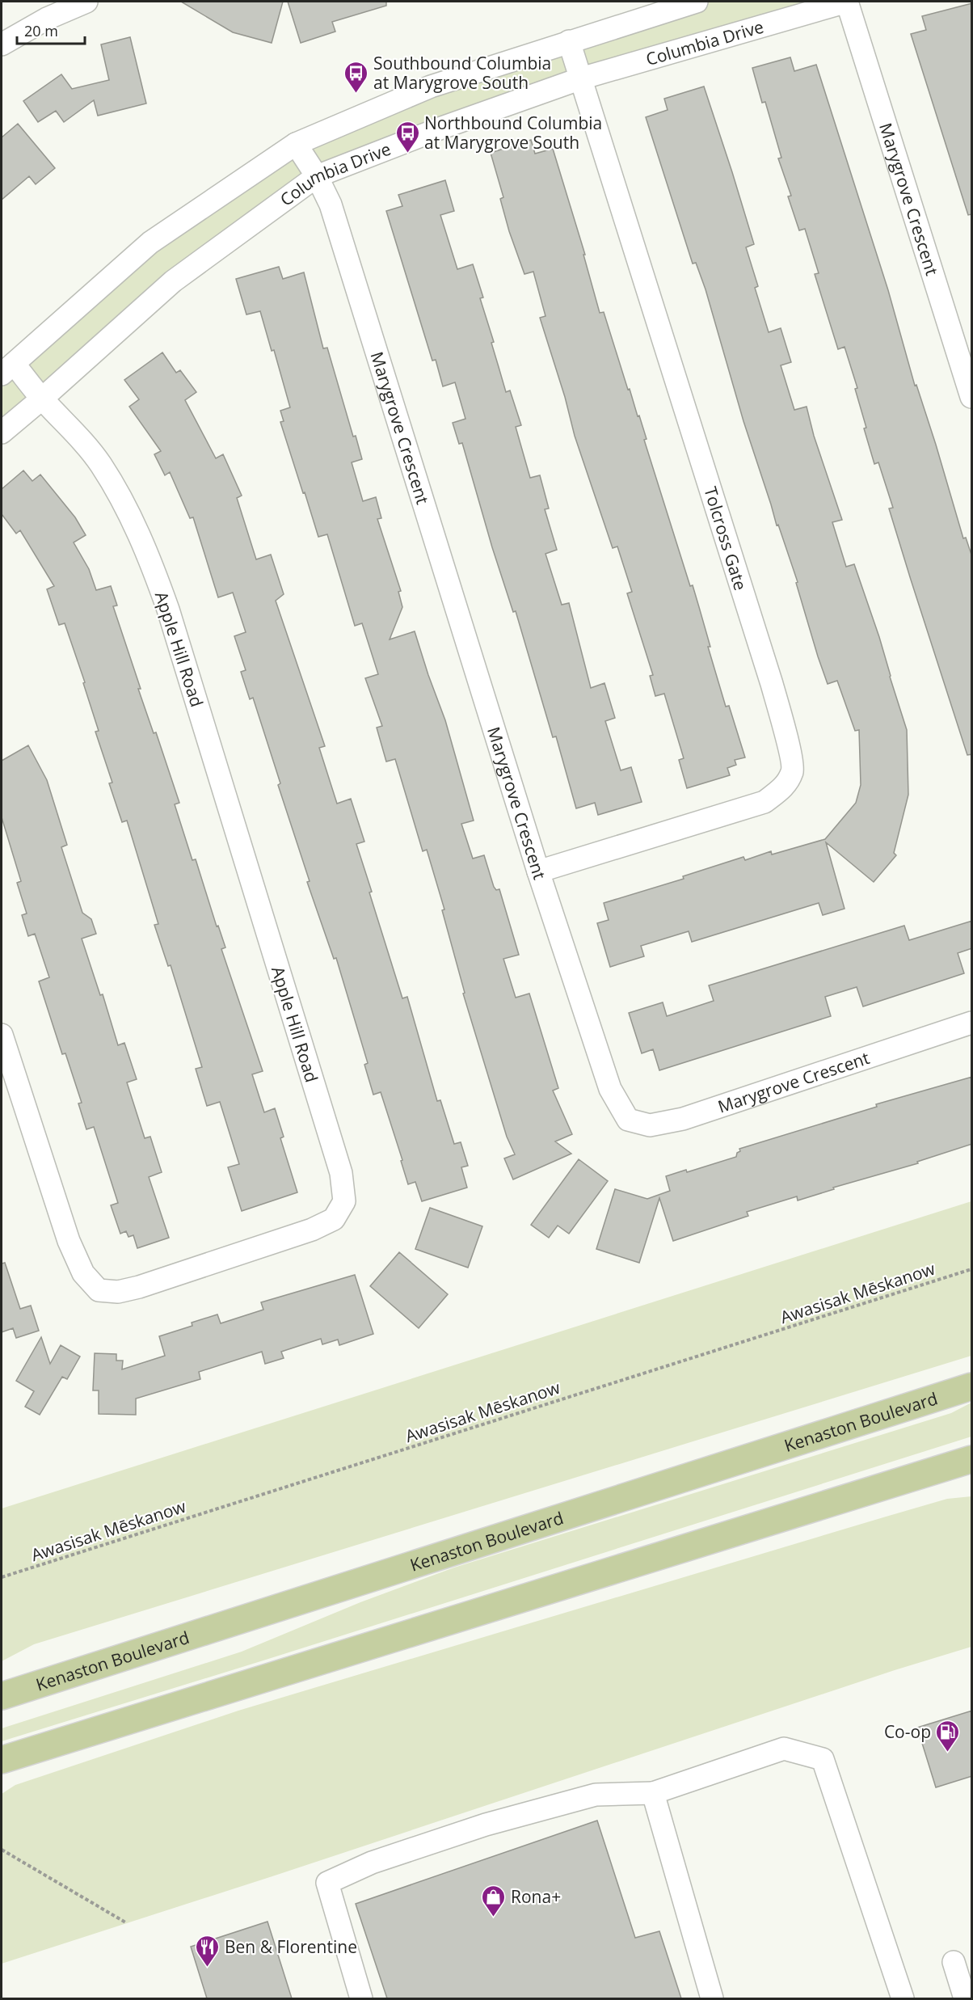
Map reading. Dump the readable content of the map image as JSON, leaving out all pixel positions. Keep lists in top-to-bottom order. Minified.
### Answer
{"streets":{"main road":["Kenaston Boulevard"],"street":["Columbia Drive","Marygrove Crescent","Tolcross Gate","Apple Hill Road"],"path":["Awasisak Mēskanow"]},"crossings":[["Columbia Drive","Marygrove Crescent"],["Columbia Drive","Tolcross Gate"],["Columbia Drive","Apple Hill Road"],["Marygrove Crescent","Tolcross Gate"]],"places":{"bus stop":["Southbound Columbia at Marygrove South","Northbound Columbia at Marygrove South"],"fuel station":["Co-op"],"shop":["Rona+"],"restaurant":["Ben & Florentine"]},"scale_bar":"20 m"}
